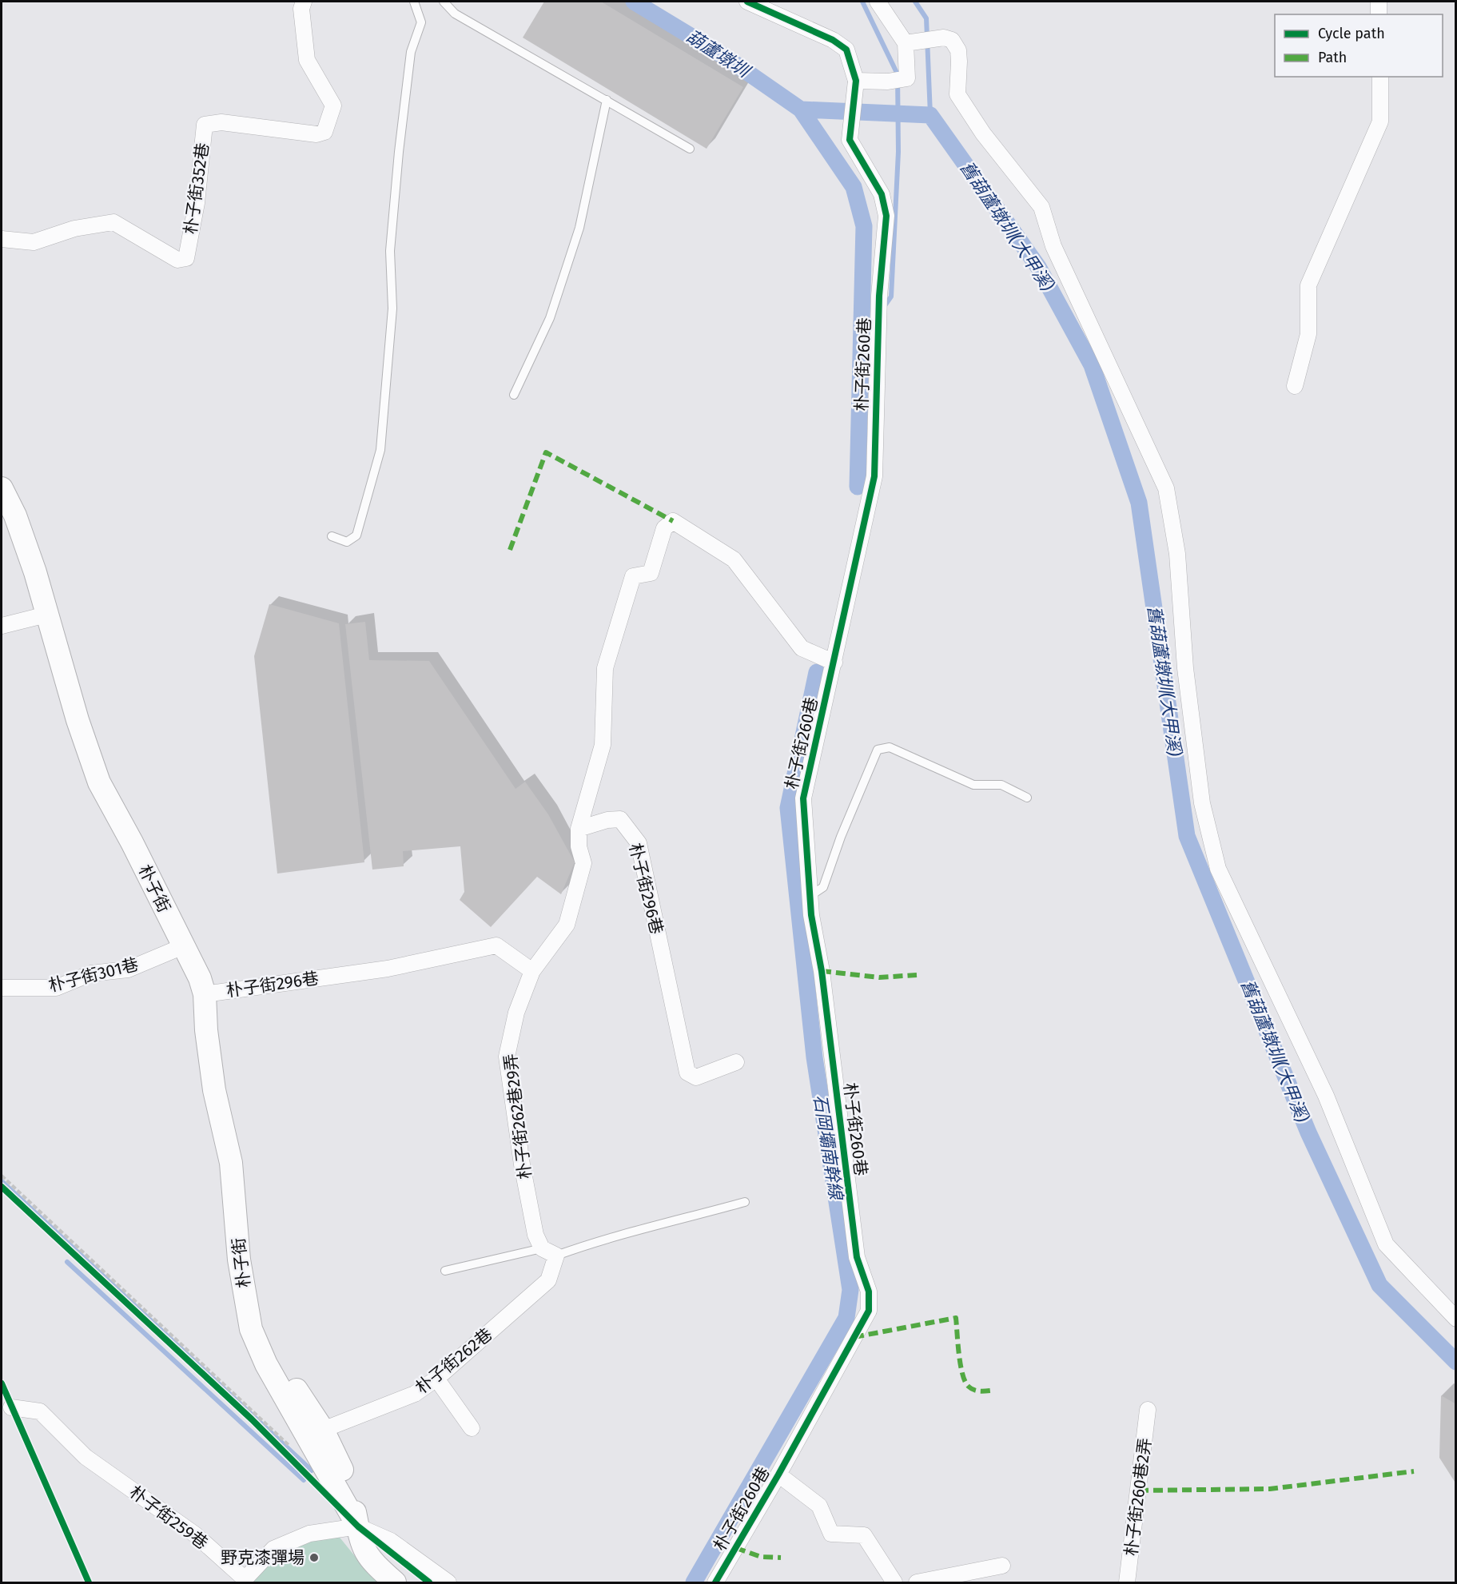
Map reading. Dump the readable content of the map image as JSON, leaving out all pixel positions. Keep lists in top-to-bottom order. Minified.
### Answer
{"streets":{"street":["朴子街352巷","朴子街260巷","朴子街","朴子街296巷","朴子街301巷","朴子街262巷29弄","朴子街262巷","朴子街260巷2弄","朴子街259巷"]},"crossings":[["朴子街","朴子街296巷"],["朴子街","朴子街301巷"],["朴子街","朴子街262巷"],["朴子街","朴子街259巷"],["朴子街296巷","朴子街262巷29弄"],["朴子街262巷29弄","朴子街262巷"]],"water":["葫蘆墩圳","舊葫蘆墩圳(大甲溪)","石岡壩南幹線"],"places":["野克漆彈場"],"legend":["Cycle path","Path"]}
